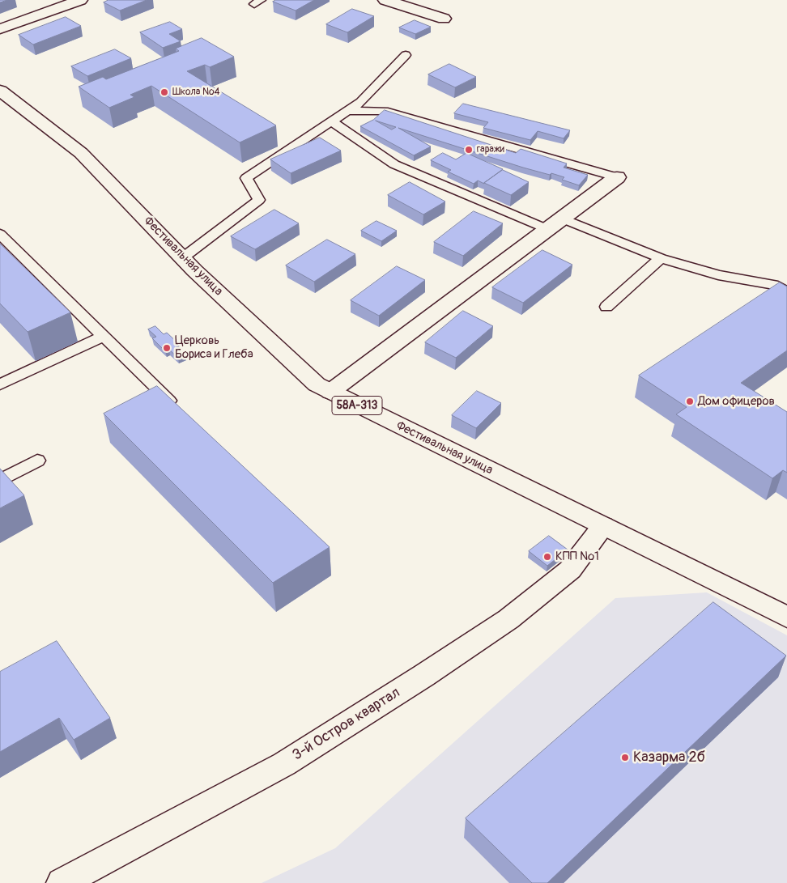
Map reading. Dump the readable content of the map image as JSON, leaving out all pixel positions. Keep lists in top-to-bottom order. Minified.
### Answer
{"streets":{"street":["Фестивальная улица","58А-313","3-й Остров квартал"]},"crossings":[["Фестивальная улица","3-й Остров квартал"]],"places":["Школа №4","гаражи","Церковь Бориса и Глеба","Дом офицеров","КПП №1","Казарма 2б"]}
